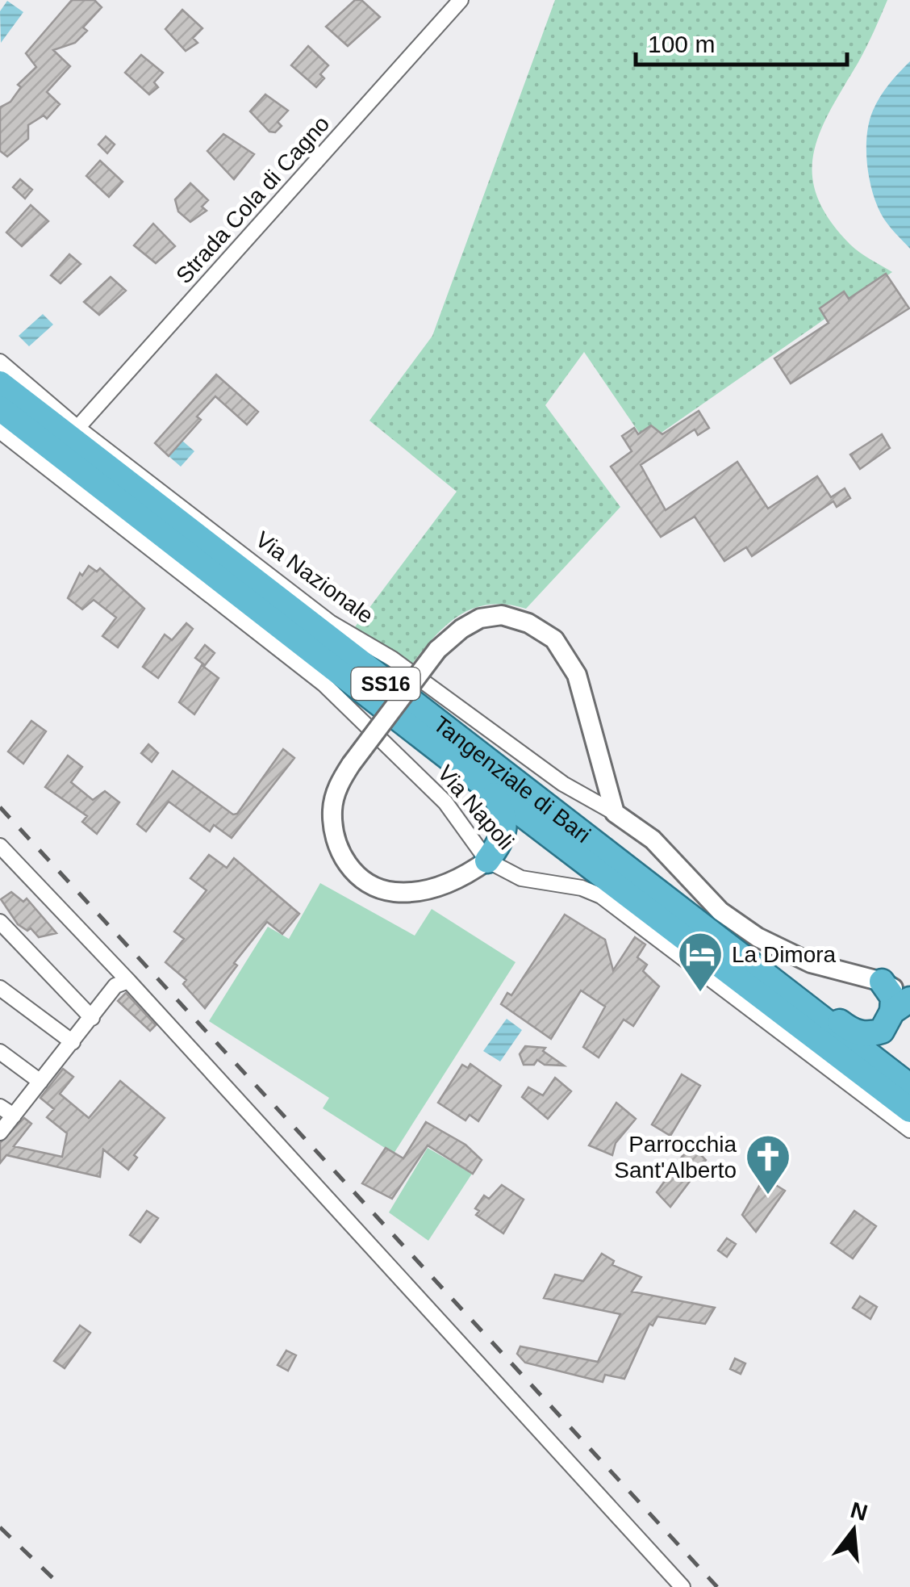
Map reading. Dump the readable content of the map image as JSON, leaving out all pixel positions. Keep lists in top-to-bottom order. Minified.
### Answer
{"streets":{"highway":["SS16","Tangenziale di Bari"],"street":["Strada Cola di Cagno","Via Nazionale","Via Napoli"]},"crossings":[["Strada Cola di Cagno","Via Nazionale"]],"places":{"hotel":["La Dimora"],"church":["Parrocchia Sant'Alberto"]},"scale_bar":"100 m","north":"top"}
